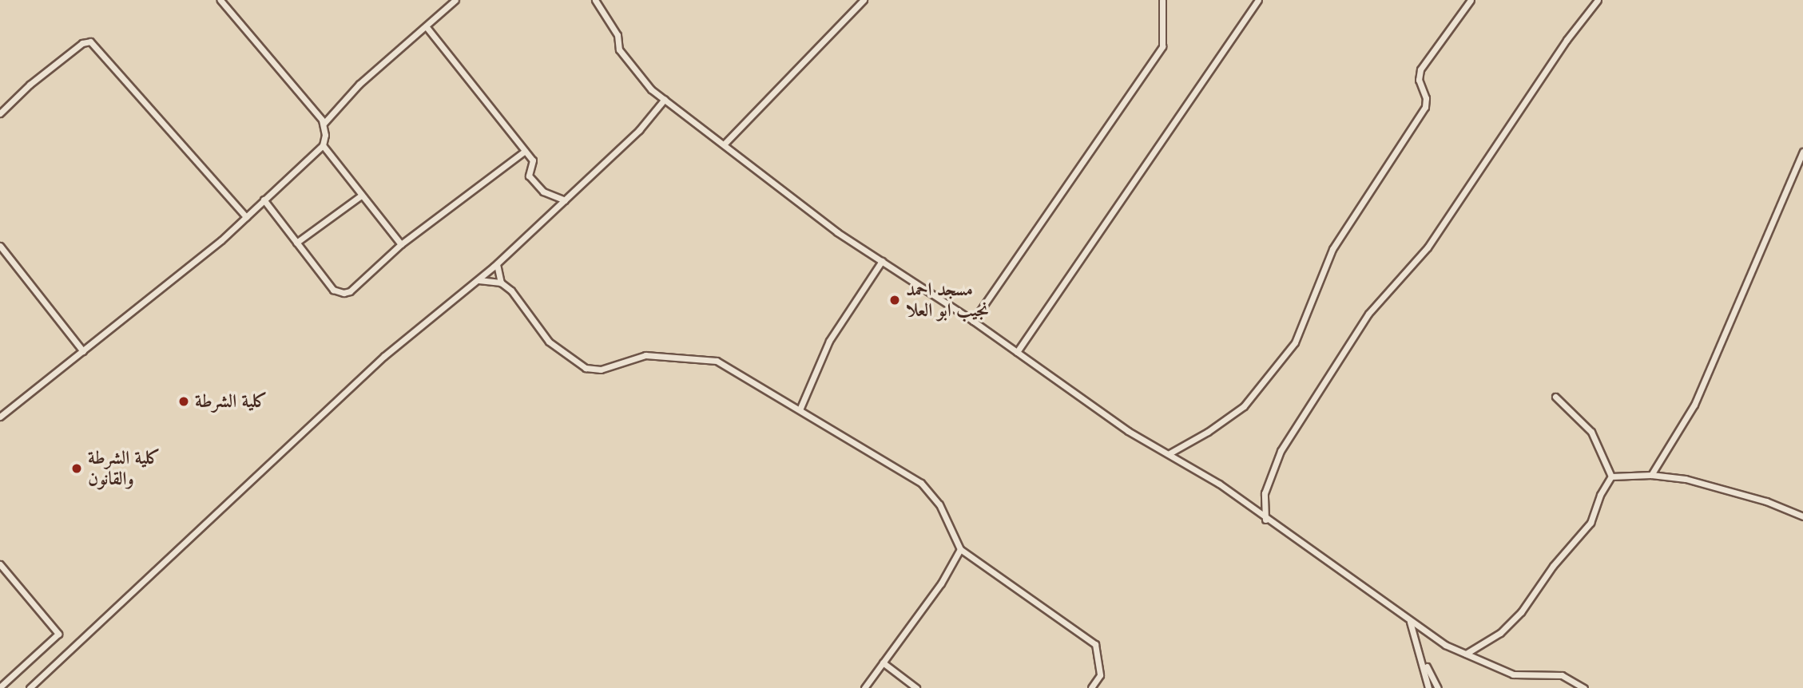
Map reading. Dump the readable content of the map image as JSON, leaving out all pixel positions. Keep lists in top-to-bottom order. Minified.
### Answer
{"places":["مسجد احمد نجيب ابو العلا","كلية الشرطة","كلية الشرطة والقانون"]}
